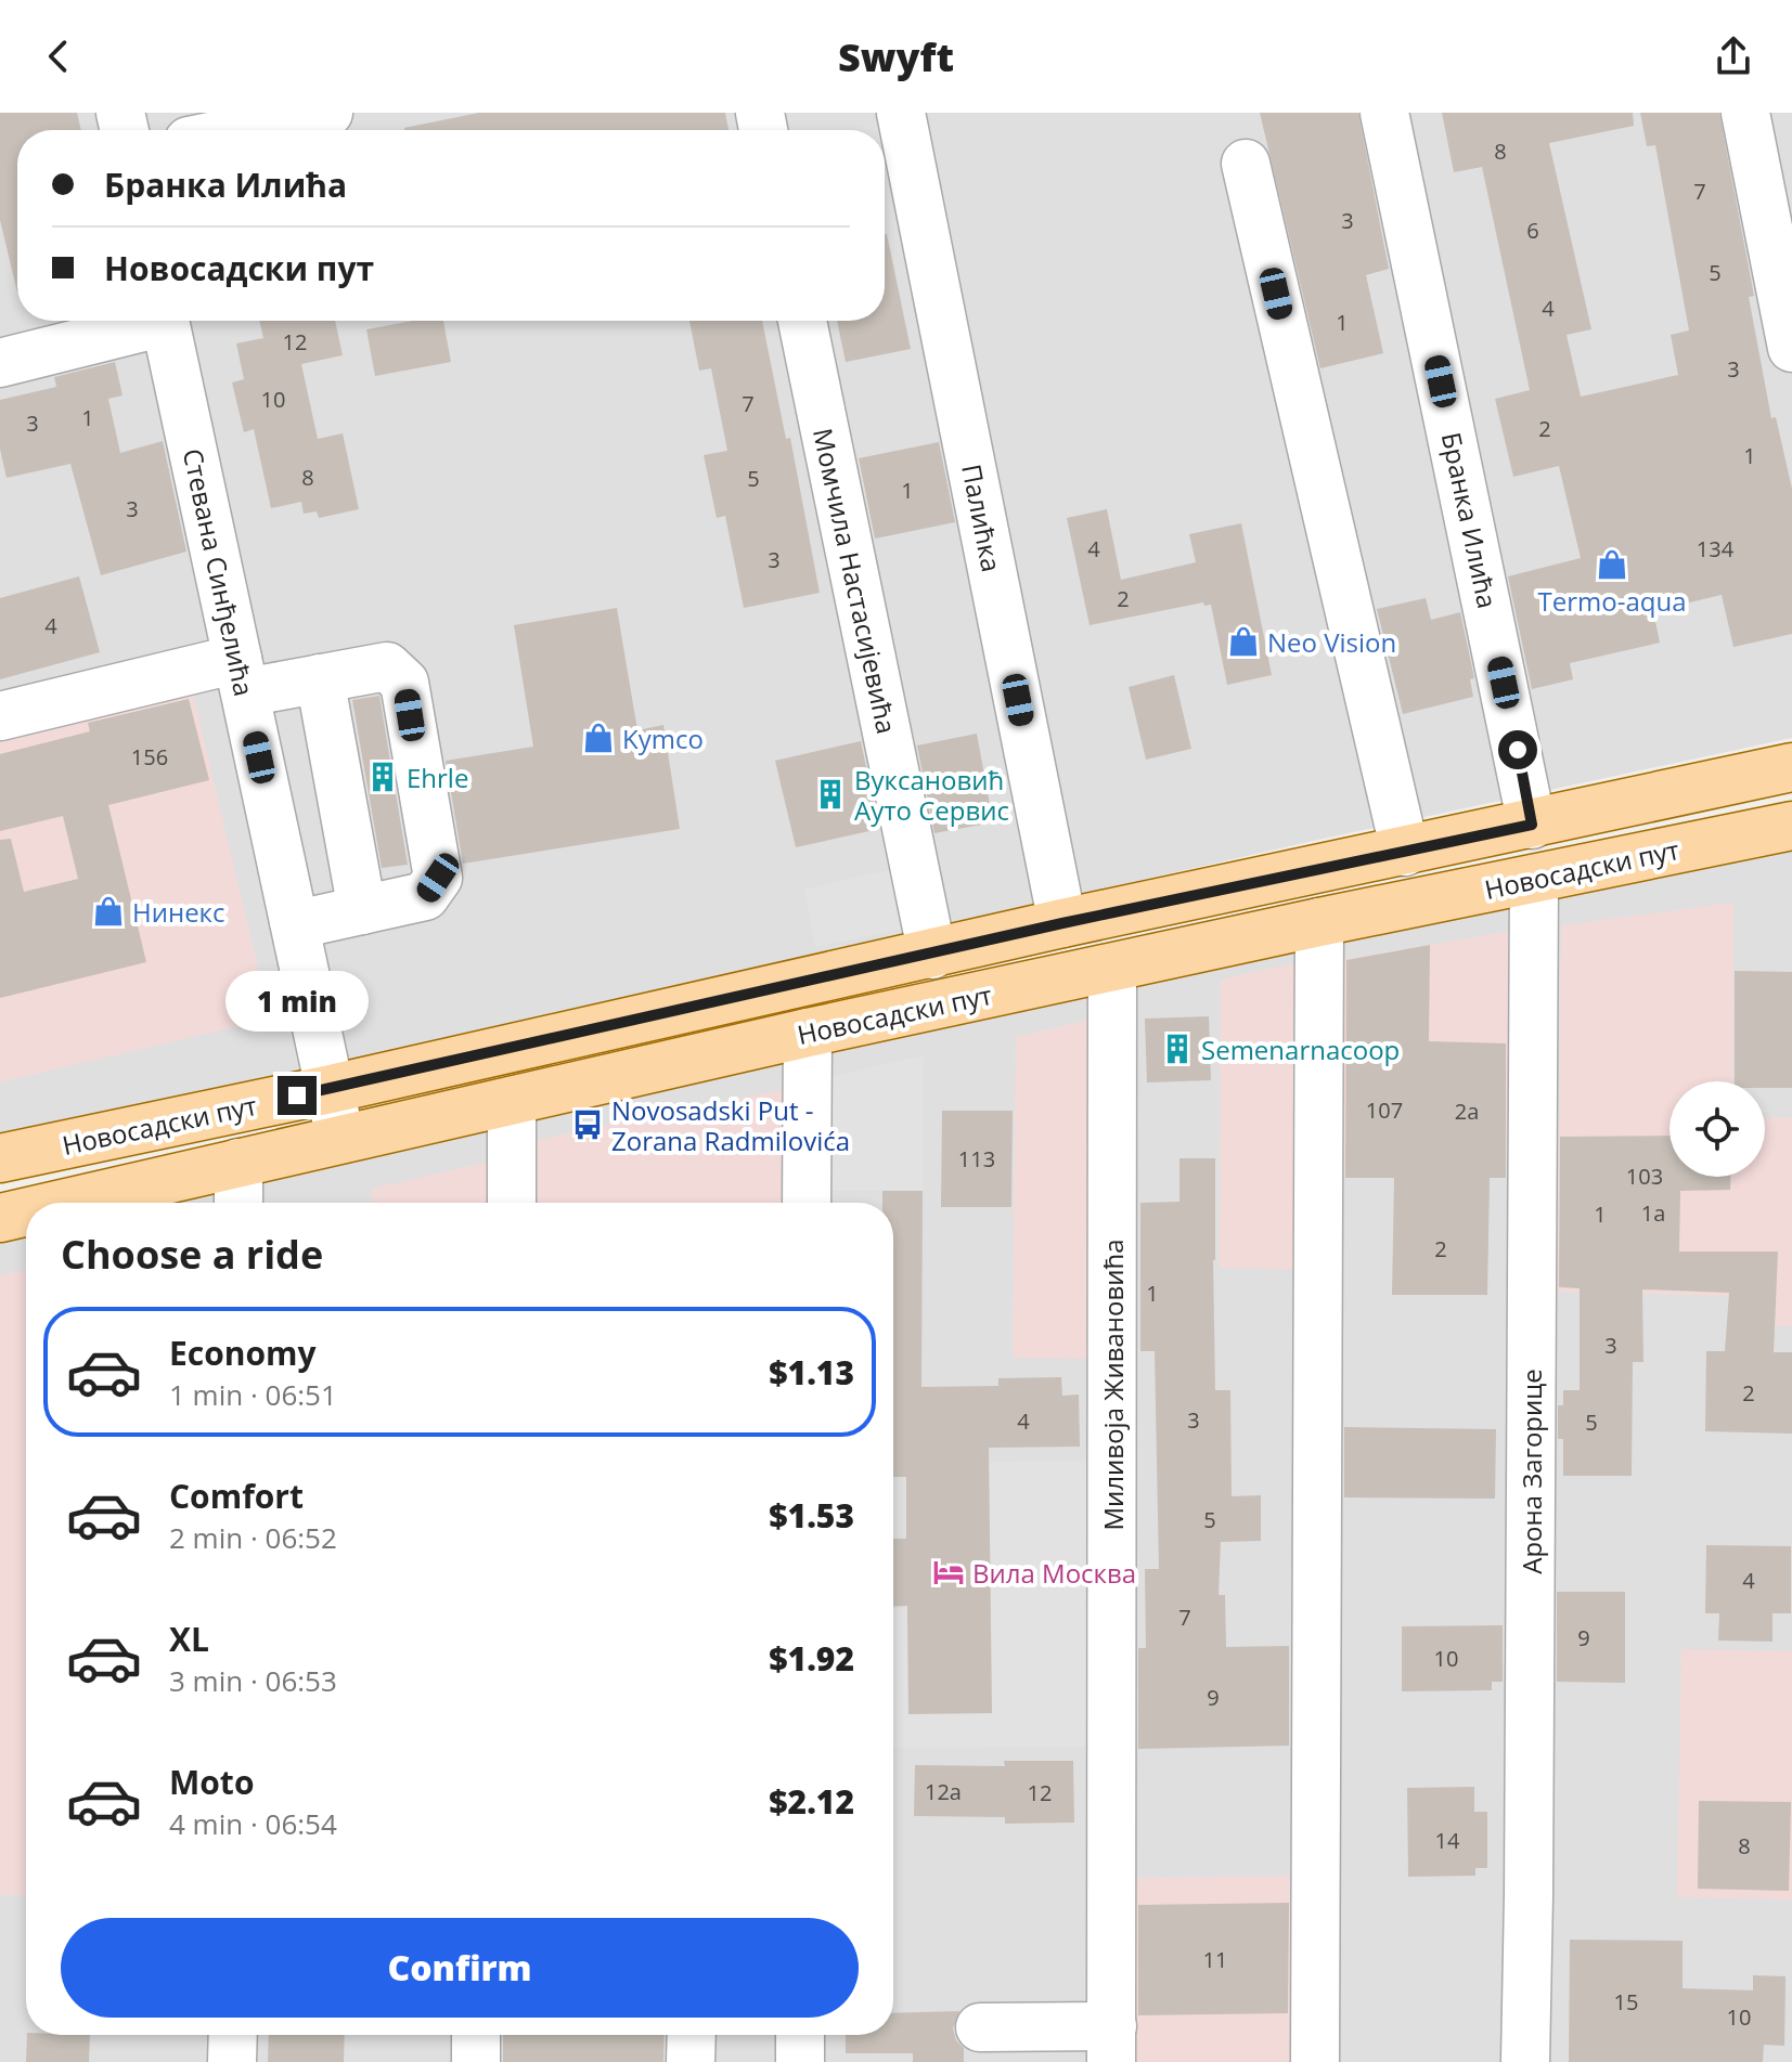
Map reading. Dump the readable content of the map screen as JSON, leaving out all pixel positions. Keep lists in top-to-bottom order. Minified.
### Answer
{"streets":{"main road":["Новосадски пут"],"street":["Палићка","Бранка Илића","Стевана Синђелића","Момчила Настасијевића","Миливоја Живановића","Арона Загорице"]},"crossings":[["Палићка","Новосадски пут"],["Бранка Илића","Новосадски пут"],["Стевана Синђелића","Новосадски пут"],["Момчила Настасијевића","Новосадски пут"],["Новосадски пут","Миливоја Живановића"],["Новосадски пут","Арона Загорице"]],"places":{"shop":["Termo-aqua","Neo Vision","Kymco","Нинекс"],"building":["Ehrle","Вуксановић Ауто Сервис","Semenarnacoop"],"bus stop":["Novosadski Put - Zorana Radmilovića"],"hotel":["Вила Москва"]},"house_numbers":["8","7","3","6","5","4","1","12","3","10","7","1","3","2","1","8","5","1","3","4","134","3","2","4","156","107","2a","113","103","1a","1","2","1","3","2","3","4","5","5","4","7","9","10","9","12a","12","14","8","11","15","10"],"page":{"header":"Swyft","banner":["Бранка Илића","Новосадски пут"],"bubble":"1 min","heading":"Choose a ride","list":[{"name":"Economy","note":"1 min · 06:51","value":"$1.13"},{"name":"Comfort","note":"2 min · 06:52","value":"$1.53"},{"name":"XL","note":"3 min · 06:53","value":"$1.92"},{"name":"Moto","note":"4 min · 06:54","value":"$2.12"}],"buttons":"Confirm"}}
